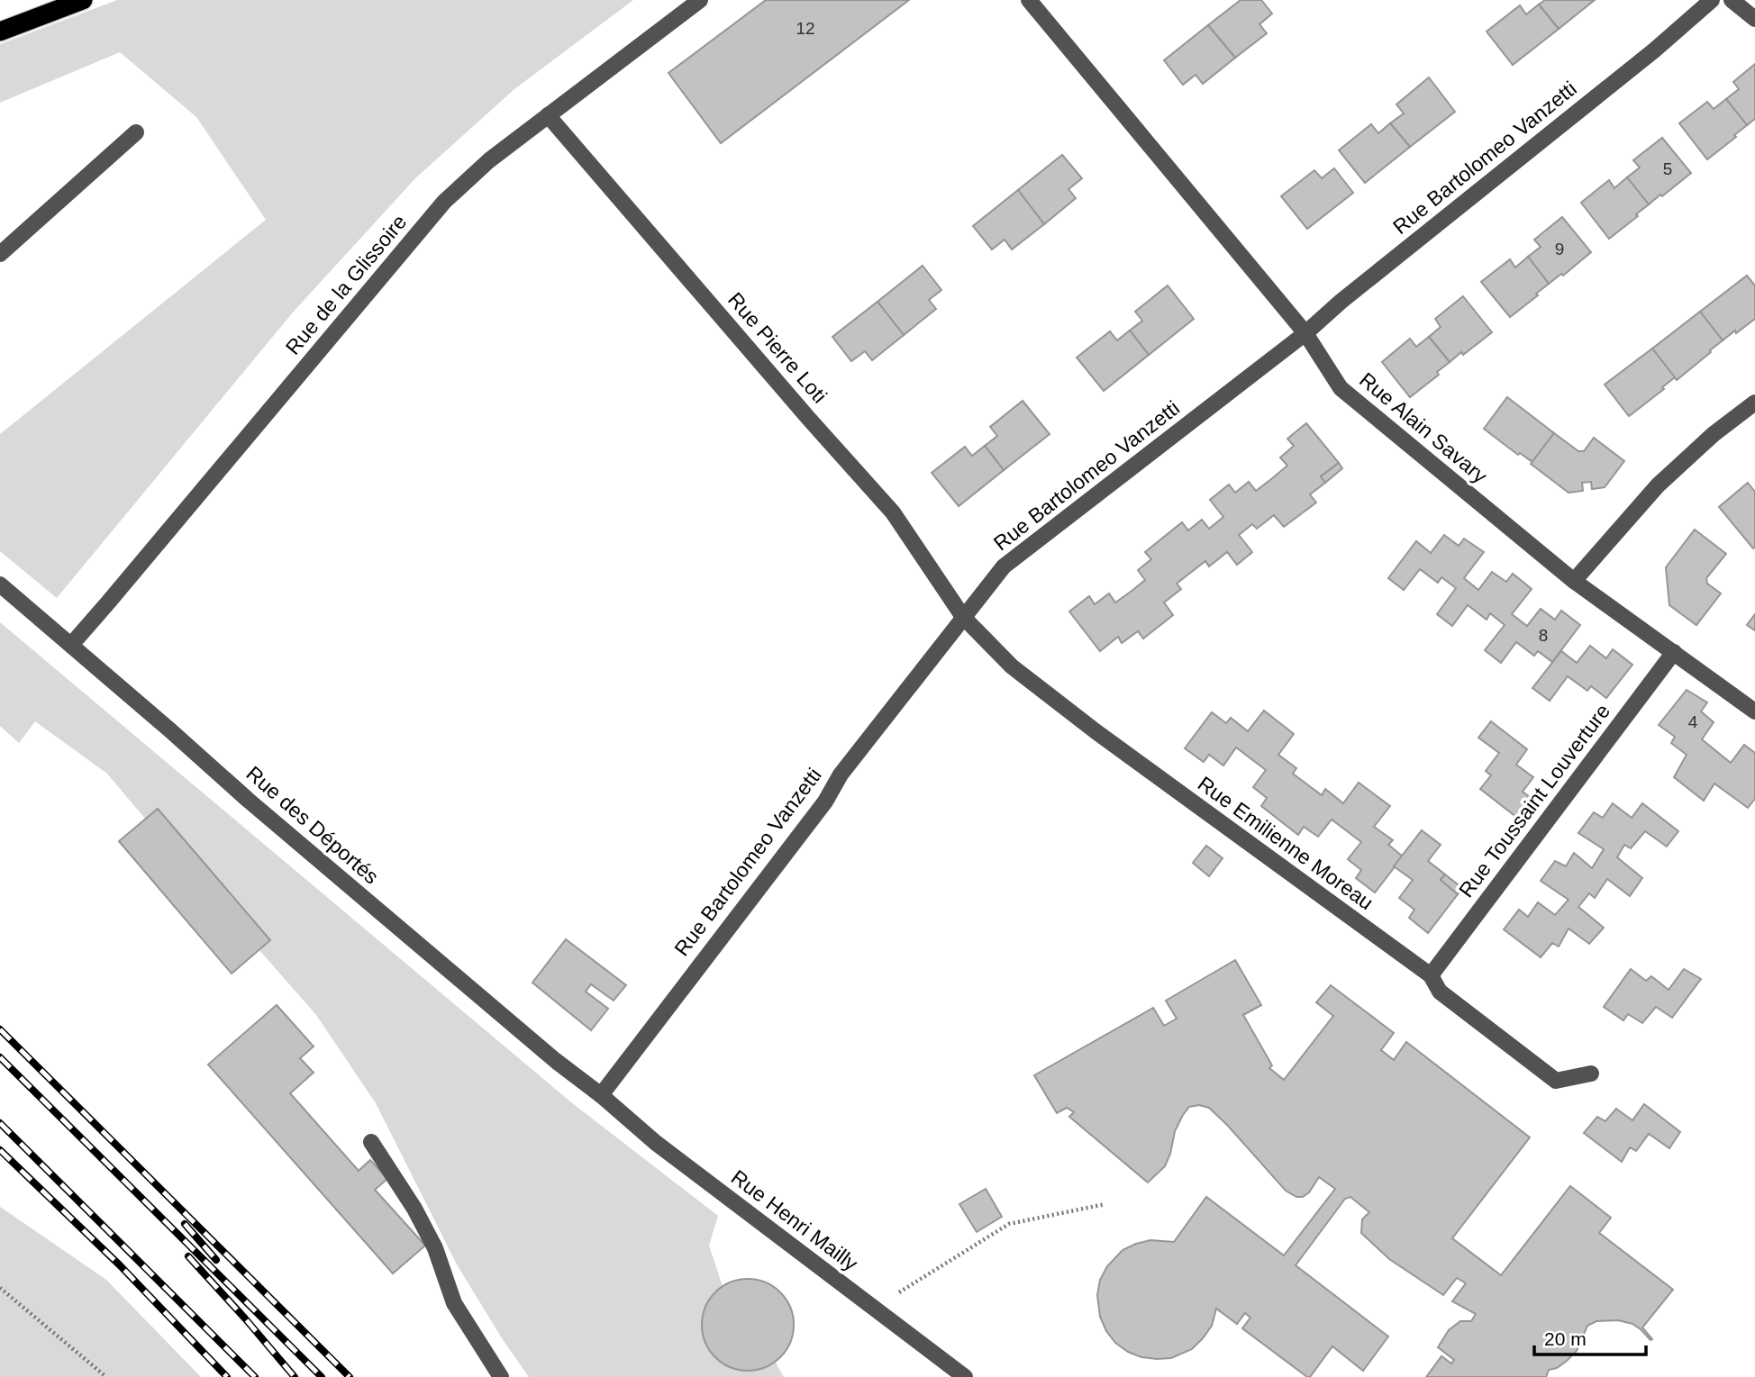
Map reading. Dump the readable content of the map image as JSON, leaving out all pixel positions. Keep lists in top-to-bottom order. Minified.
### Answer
{"streets":{"street":["Rue Bartolomeo Vanzetti","Rue de la Glissoire","Rue Pierre Loti","Rue Alain Savary","Rue Toussaint Louverture","Rue des Déportés","Rue Emilienne Moreau","Rue Henri Mailly"]},"crossings":[["Rue Bartolomeo Vanzetti","Rue Pierre Loti"],["Rue Bartolomeo Vanzetti","Rue Alain Savary"],["Rue Bartolomeo Vanzetti","Rue des Déportés"],["Rue Bartolomeo Vanzetti","Rue Emilienne Moreau"],["Rue Bartolomeo Vanzetti","Rue Henri Mailly"],["Rue de la Glissoire","Rue Pierre Loti"],["Rue de la Glissoire","Rue des Déportés"],["Rue Pierre Loti","Rue Emilienne Moreau"],["Rue Alain Savary","Rue Toussaint Louverture"],["Rue Toussaint Louverture","Rue Emilienne Moreau"],["Rue des Déportés","Rue Henri Mailly"]],"house_numbers":["12","5","9","8","4"],"scale_bar":"20 m"}
